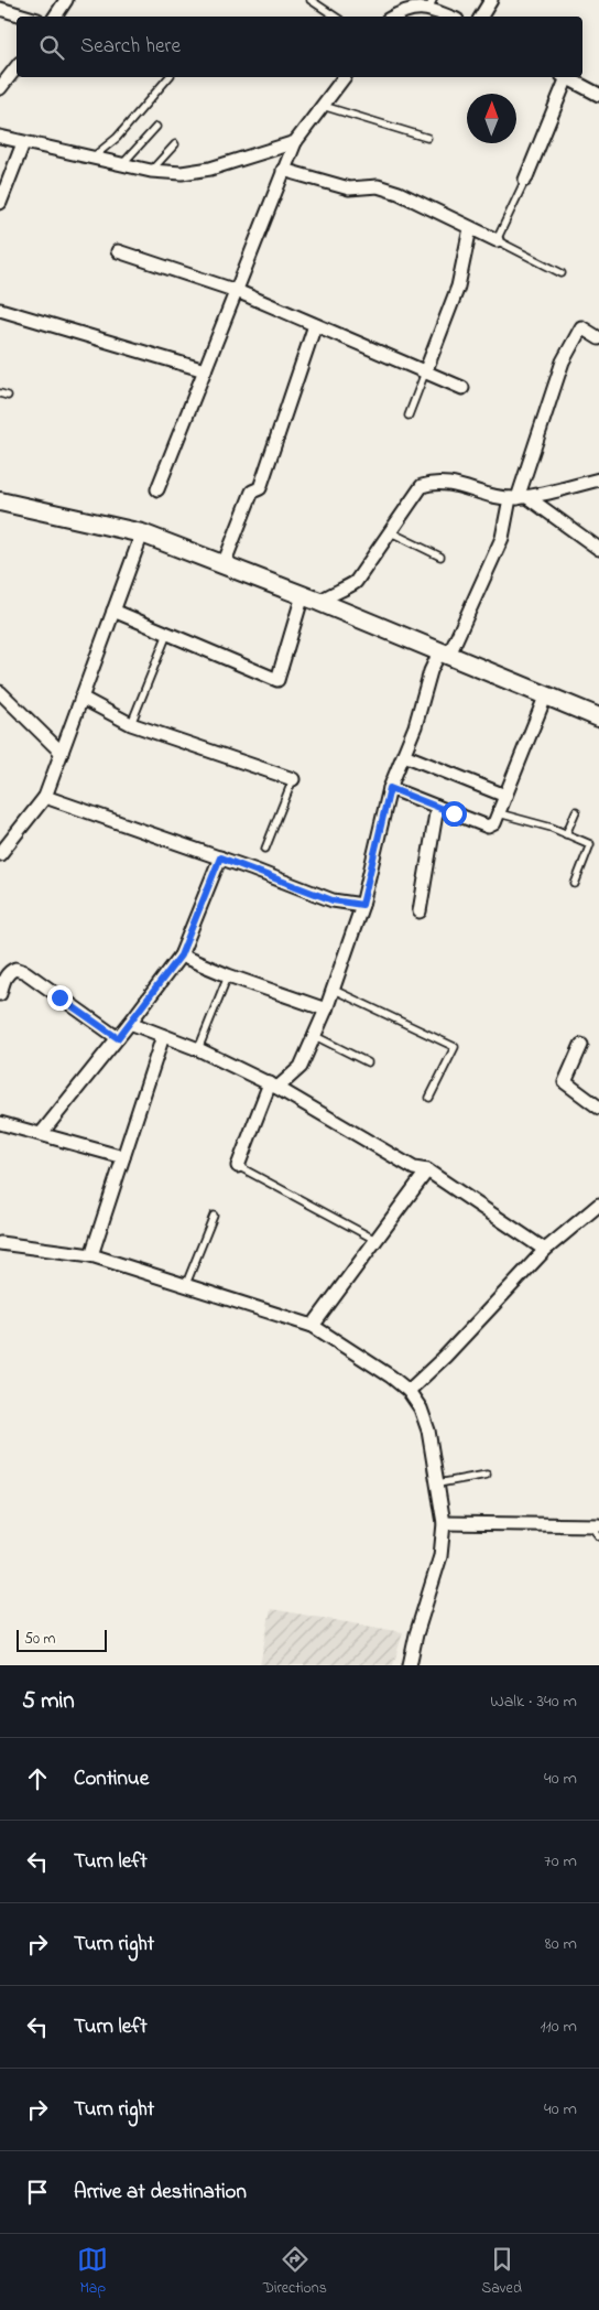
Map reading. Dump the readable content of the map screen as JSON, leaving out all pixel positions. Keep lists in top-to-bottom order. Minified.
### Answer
{"scale_bar":"50 m","north":"top","page":{"search":"Search here","scale":"50 m","heading":["5 min","Walk · 340 m"],"list":[["Continue","40 m"],["Turn left","70 m"],["Turn right","80 m"],["Turn left","110 m"],["Turn right","40 m"],"Arrive at destination"],"nav":["Map","Directions","Saved"]}}
